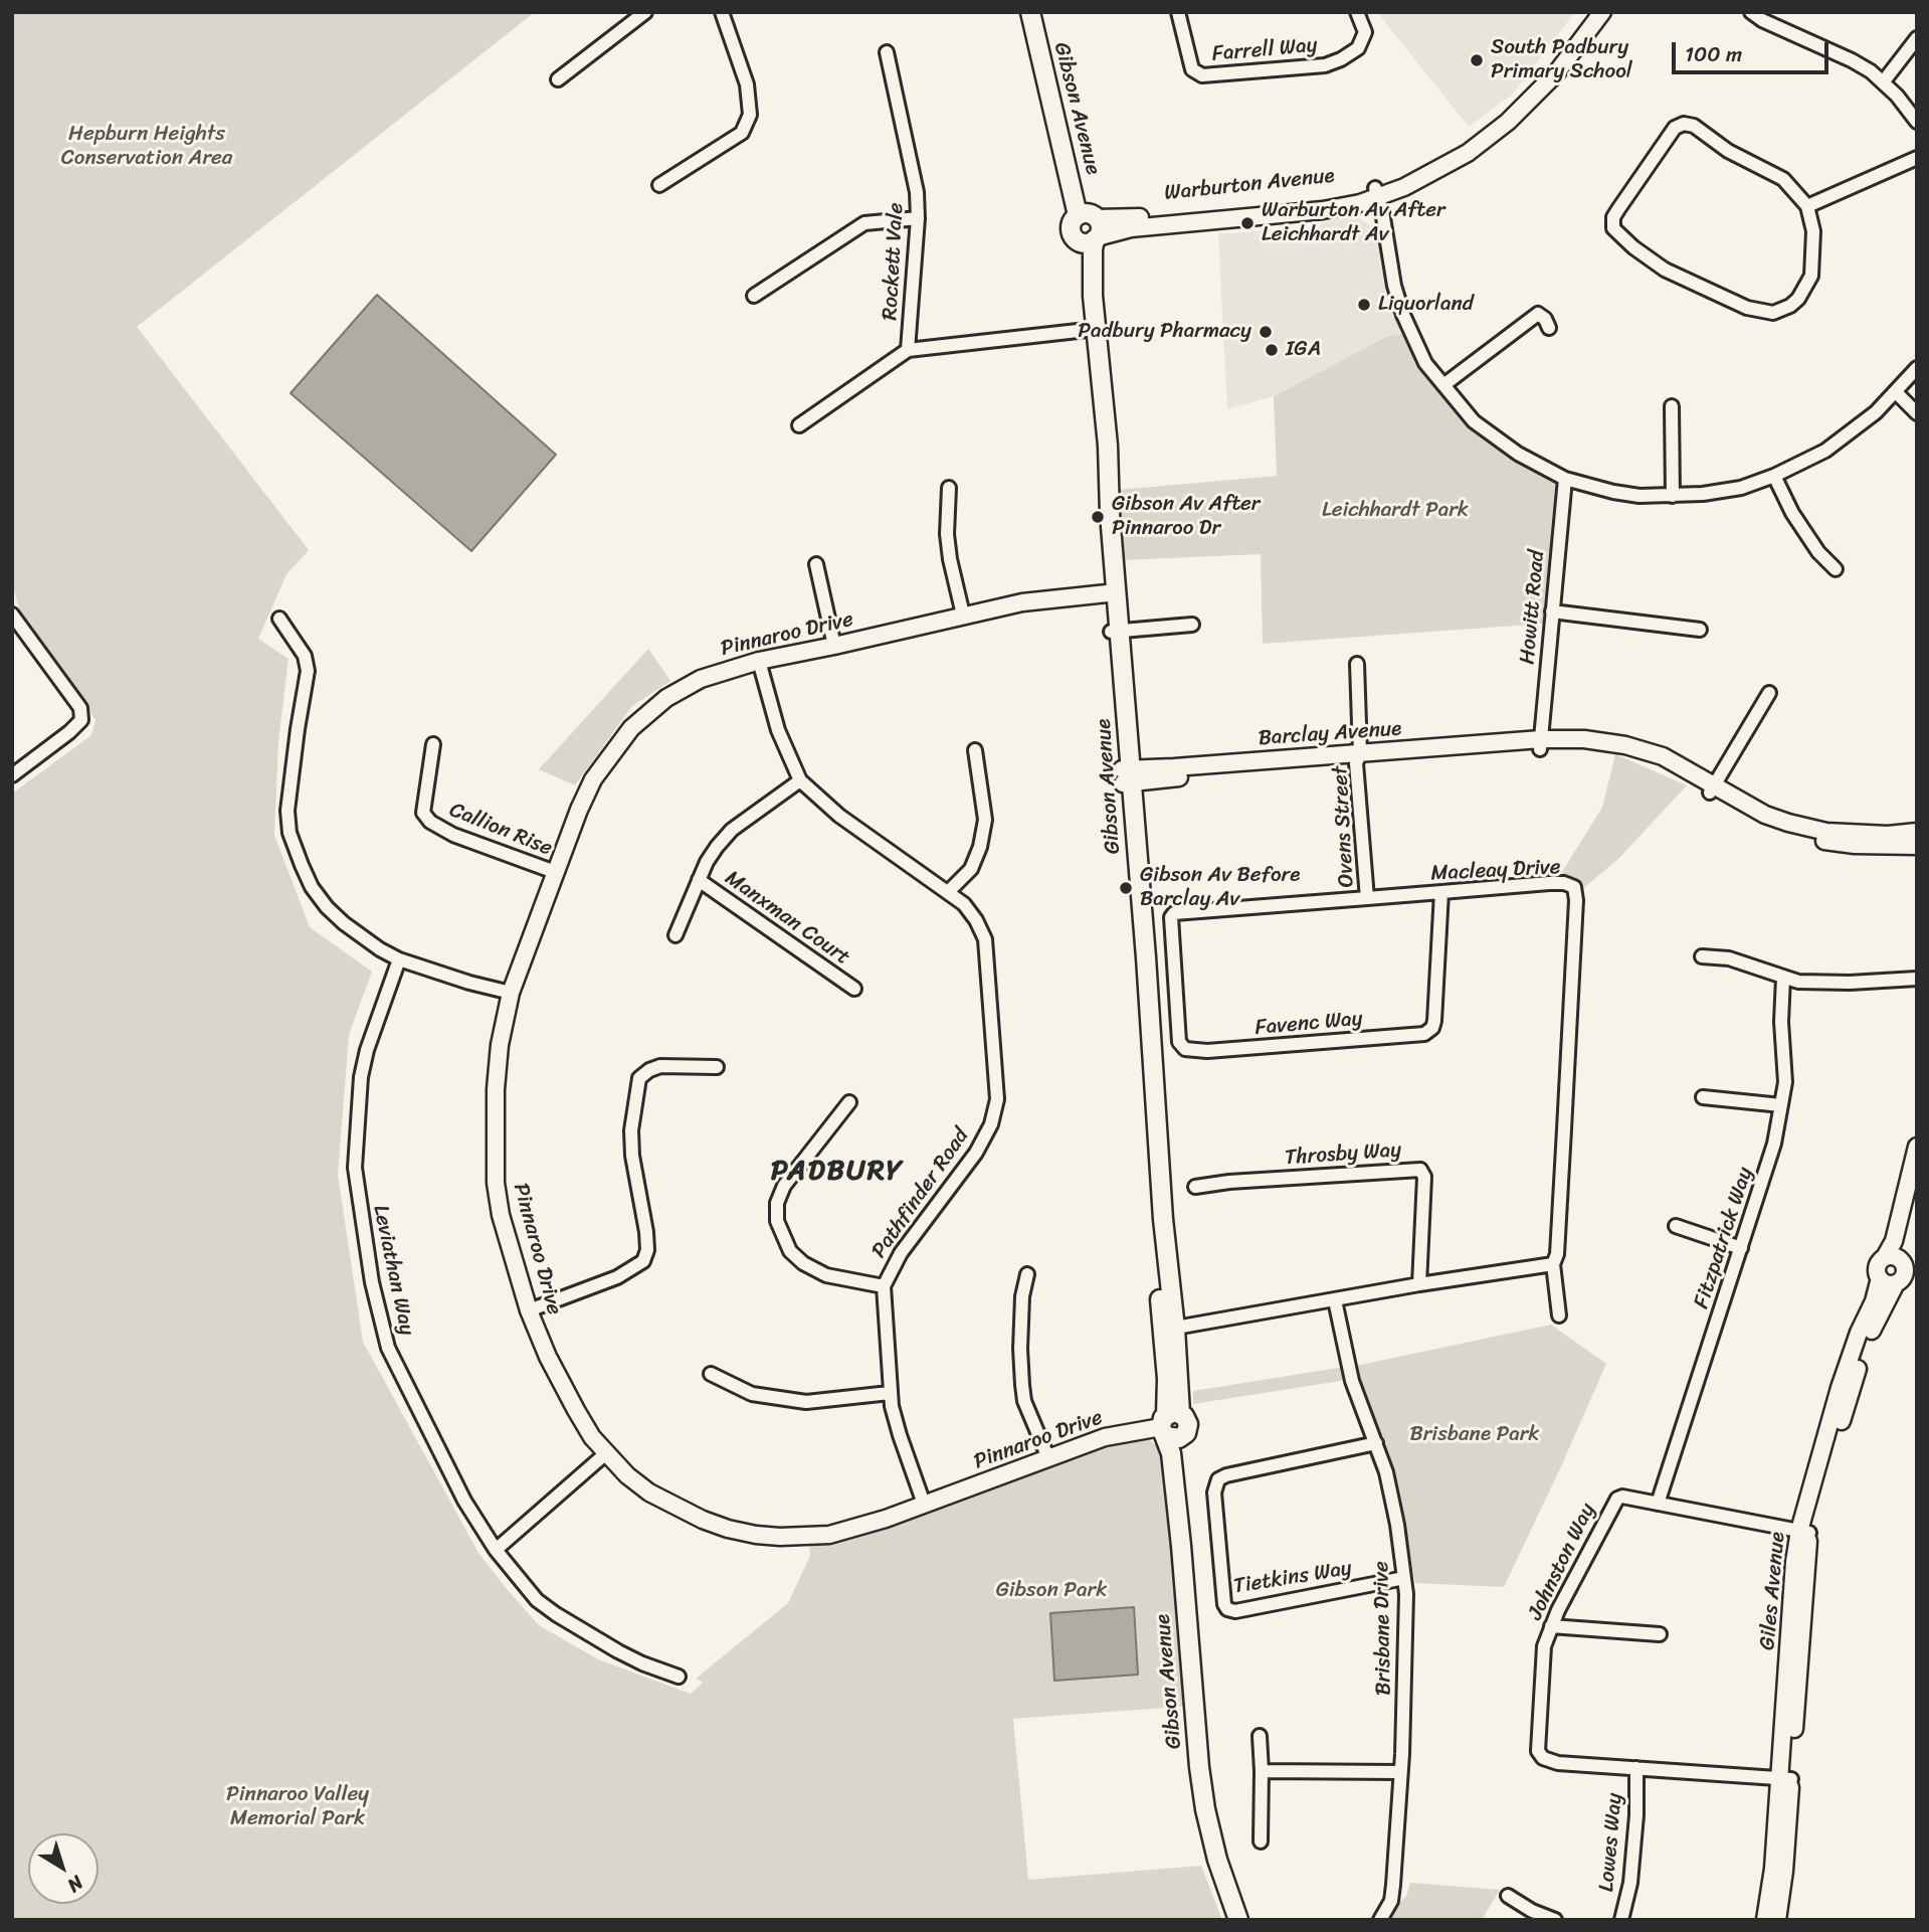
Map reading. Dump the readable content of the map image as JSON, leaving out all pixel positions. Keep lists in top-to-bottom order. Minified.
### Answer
{"streets":{"main road":["Gibson Avenue"],"street":["Farrell Way","Warburton Avenue","Rockett Vale","Howitt Road","Pinnaroo Drive","Barclay Avenue","Ovens Street","Callion Rise","Macleay Drive","Manxman Court","Favenc Way","Throsby Way","Pathfinder Road","Fitzpatrick Way","Leviathan Way","Johnston Way","Tietkins Way","Giles Avenue","Brisbane Drive","Lowes Way"]},"crossings":[["Gibson Avenue","Warburton Avenue"],["Gibson Avenue","Pinnaroo Drive"],["Gibson Avenue","Barclay Avenue"],["Howitt Road","Barclay Avenue"],["Pinnaroo Drive","Callion Rise"],["Pinnaroo Drive","Pathfinder Road"],["Barclay Avenue","Ovens Street"],["Ovens Street","Macleay Drive"],["Macleay Drive","Favenc Way"],["Fitzpatrick Way","Johnston Way"],["Johnston Way","Giles Avenue"],["Johnston Way","Lowes Way"],["Tietkins Way","Brisbane Drive"]],"districts":["PADBURY"],"parks":["Hepburn Heights Conservation Area","Leichhardt Park","Brisbane Park","Gibson Park","Pinnaroo Valley Memorial Park"],"places":["South Padbury Primary School","Warburton Av After Leichhardt Av","Liquorland","Padbury Pharmacy","IGA","Gibson Av After Pinnaroo Dr","Gibson Av Before Barclay Av"],"scale_bar":"100 m","north":"bottom right"}
